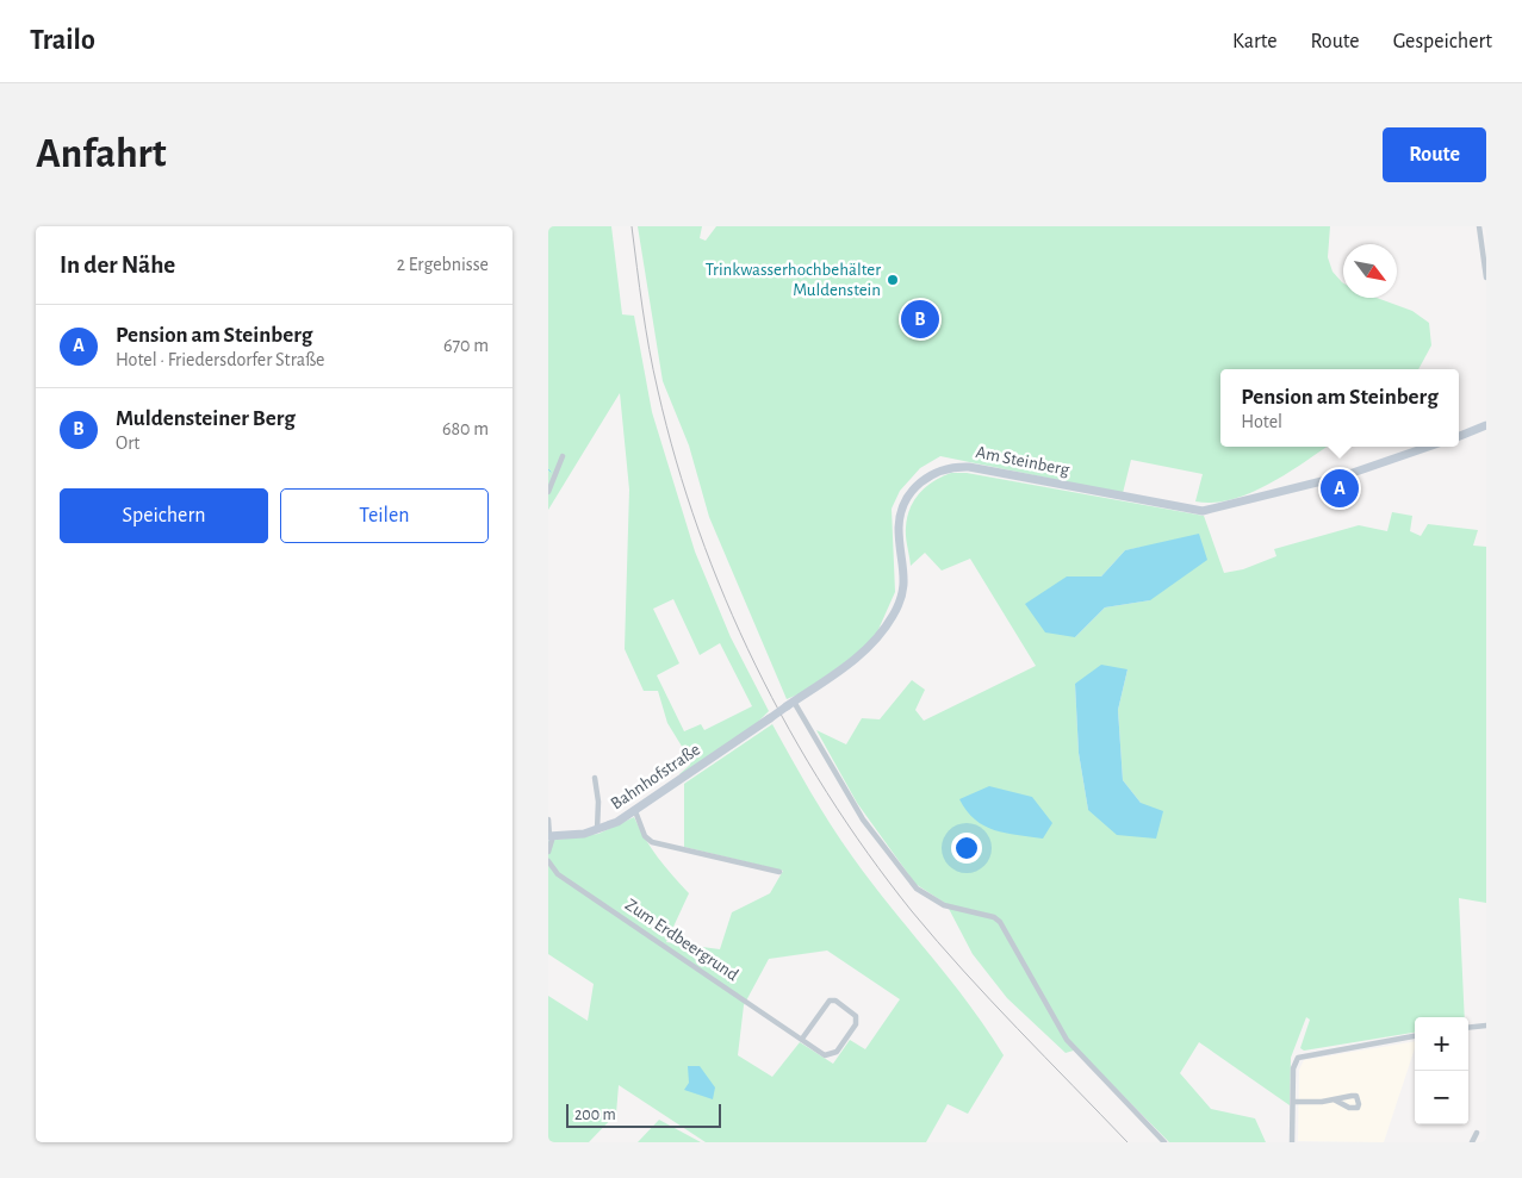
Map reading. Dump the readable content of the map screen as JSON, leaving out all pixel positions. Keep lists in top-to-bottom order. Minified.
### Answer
{"streets":{"main road":["Am Steinberg","Bahnhofstraße"],"street":["Zum Erdbeergrund"]},"crossings":[["Am Steinberg","Bahnhofstraße"]],"places":["Trinkwasserhochbehälter Muldenstein"],"scale_bar":"200 m","north":"bottom right","page":{"header":"Trailo","nav":["Karte","Route","Gespeichert"],"buttons":["Route",["Speichern","Teilen"]],"title":"Anfahrt","heading":["In der Nähe","2 Ergebnisse"],"pins":["B","A"],"list":[{"mark":"A","name":"Pension am Steinberg","note":"Hotel · Friedersdorfer Straße","value":"670 m"},{"mark":"B","name":"Muldensteiner Berg","note":"Ort","value":"680 m"}],"popup":["Pension am Steinberg","Hotel"],"map_buttons":["+","−"],"scale":"200 m"}}
